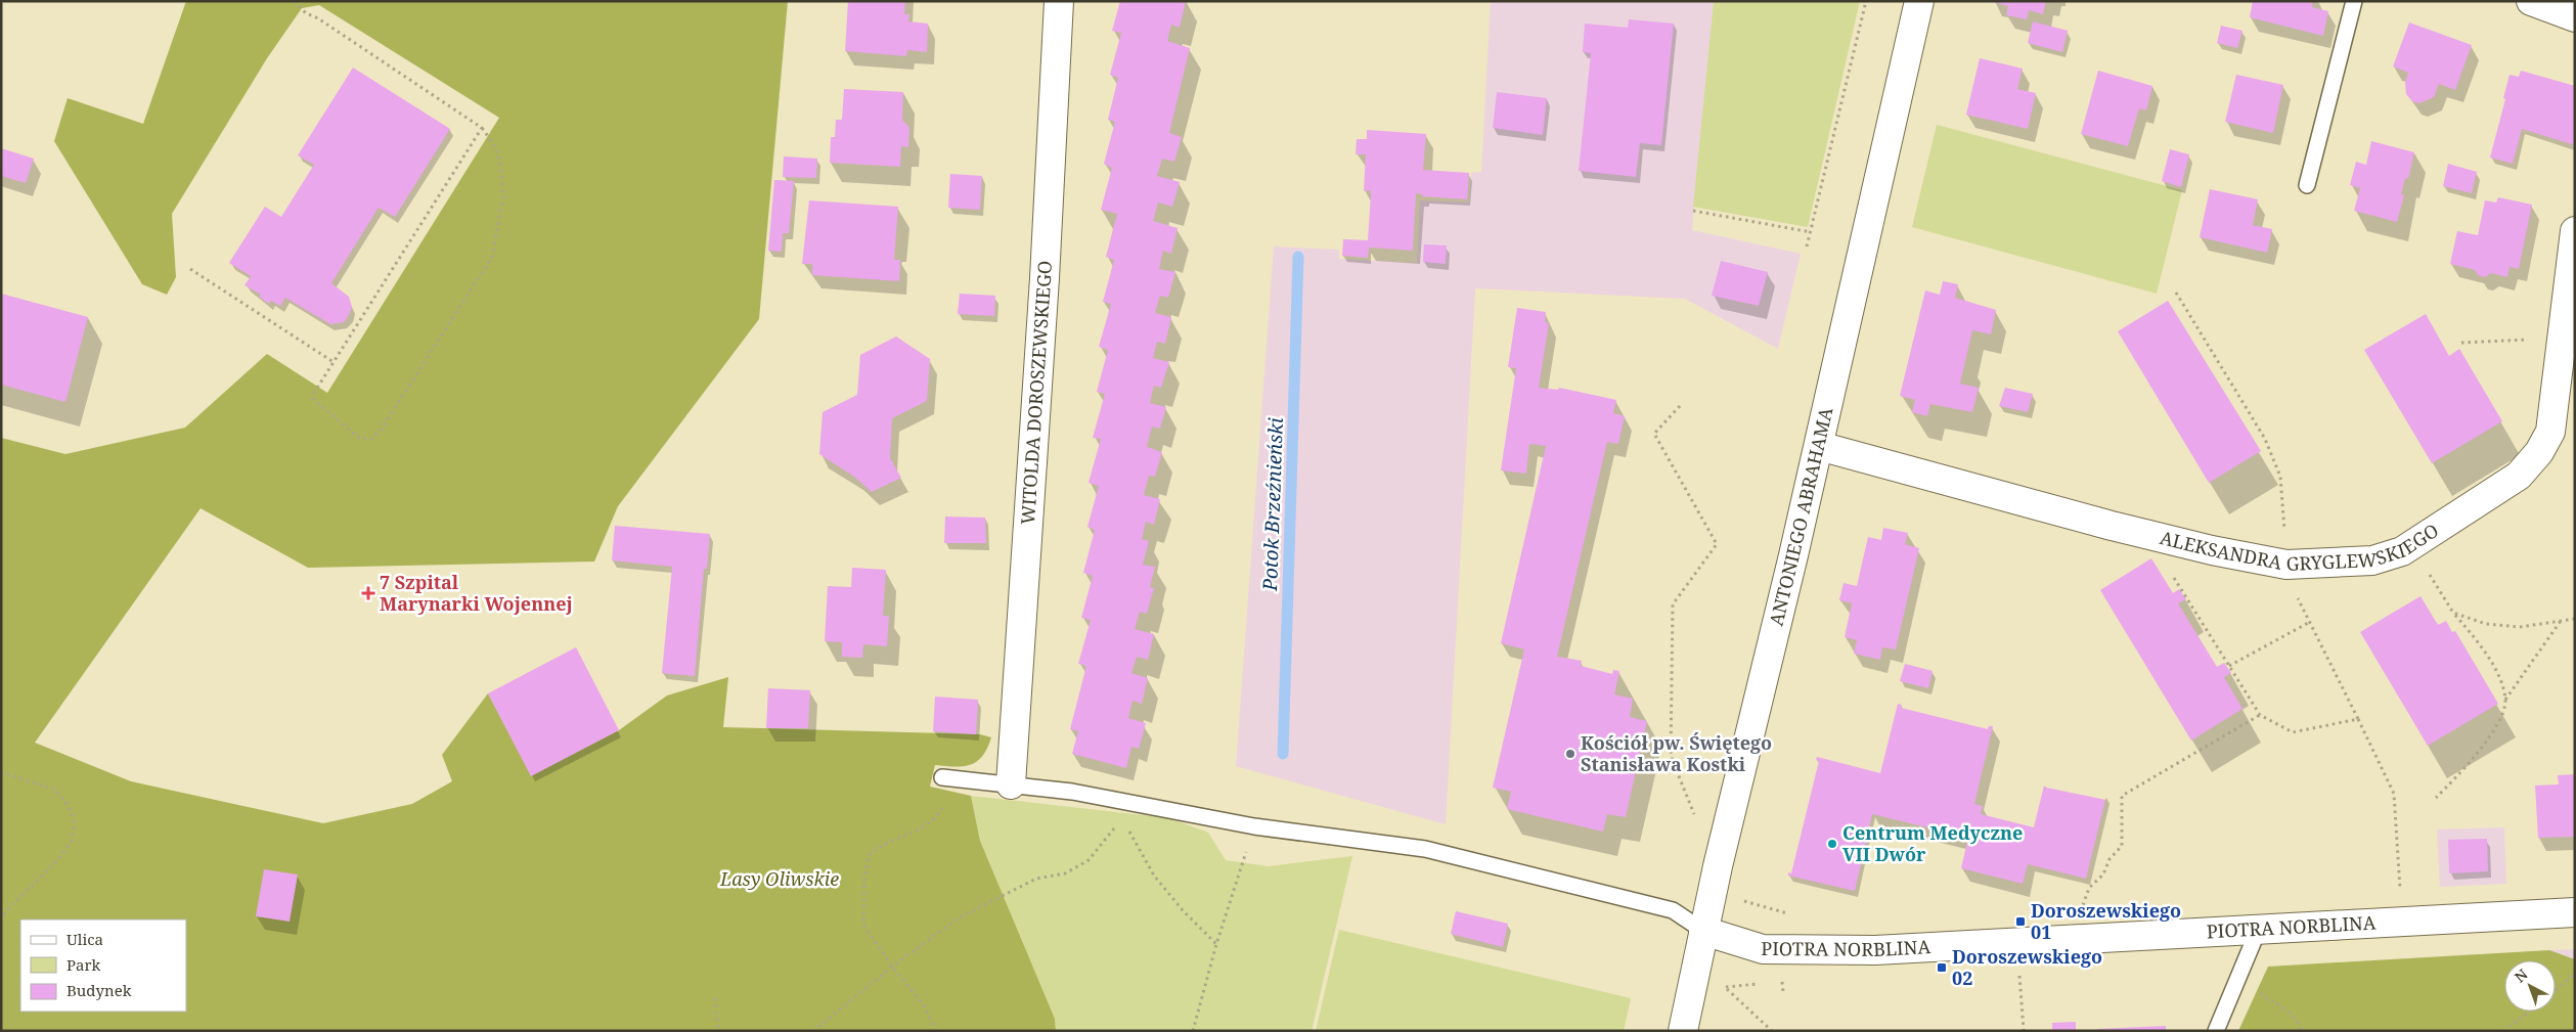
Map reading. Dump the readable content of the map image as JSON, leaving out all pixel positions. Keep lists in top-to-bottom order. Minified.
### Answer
{"streets":{"street":["WITOLDA DOROSZEWSKIEGO","ANTONIEGO ABRAHAMA","ALEKSANDRA GRYGLEWSKIEGO","PIOTRA NORBLINA"]},"crossings":[["ANTONIEGO ABRAHAMA","ALEKSANDRA GRYGLEWSKIEGO"],["ANTONIEGO ABRAHAMA","PIOTRA NORBLINA"]],"water":["Potok Brzeźnieński"],"parks":["Lasy Oliwskie"],"places":{"health":["7 Szpital Marynarki Wojennej"],"other":["Kościół pw. Świętego Stanisława Kostki","Centrum Medyczne VII Dwór"],"transit":["Doroszewskiego 01","Doroszewskiego 02"]},"legend":["Ulica","Park","Budynek"],"north":"top left"}
